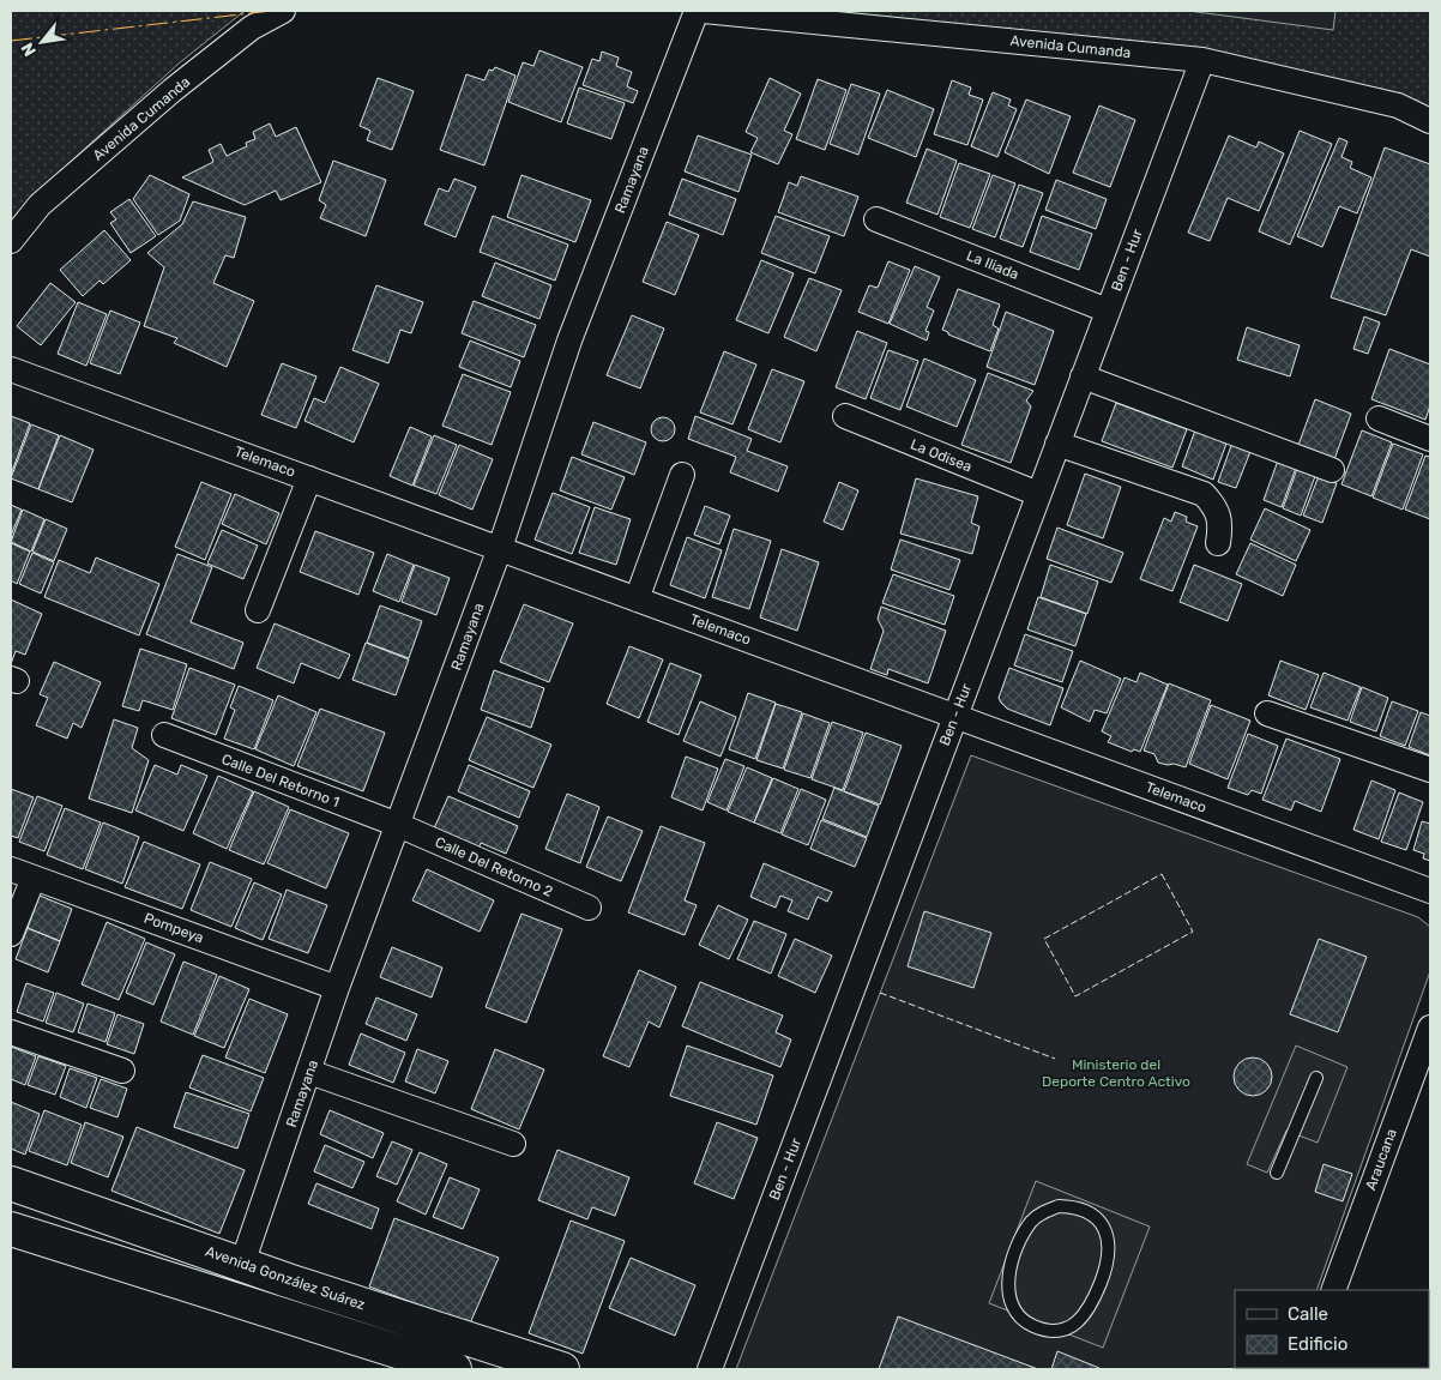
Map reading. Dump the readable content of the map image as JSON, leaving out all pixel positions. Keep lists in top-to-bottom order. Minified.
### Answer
{"streets":{"main road":["Avenida González Suárez"],"street":["Avenida Cumanda","Ramayana","Ben - Hur","La Iliada","La Odisea","Telemaco","Calle Del Retorno 1","Calle Del Retorno 2","Pompeya","Araucana"]},"crossings":[["Avenida Cumanda","Ben - Hur"],["Ramayana","Telemaco"],["Ramayana","Calle Del Retorno 1"],["Ramayana","Calle Del Retorno 2"],["Ramayana","Pompeya"],["Ramayana","Avenida González Suárez"],["Ben - Hur","La Iliada"],["Ben - Hur","La Odisea"],["Ben - Hur","Telemaco"],["Calle Del Retorno 1","Calle Del Retorno 2"]],"parks":["Ministerio del Deporte Centro Activo"],"legend":["Calle","Edificio"],"north":"bottom left"}
